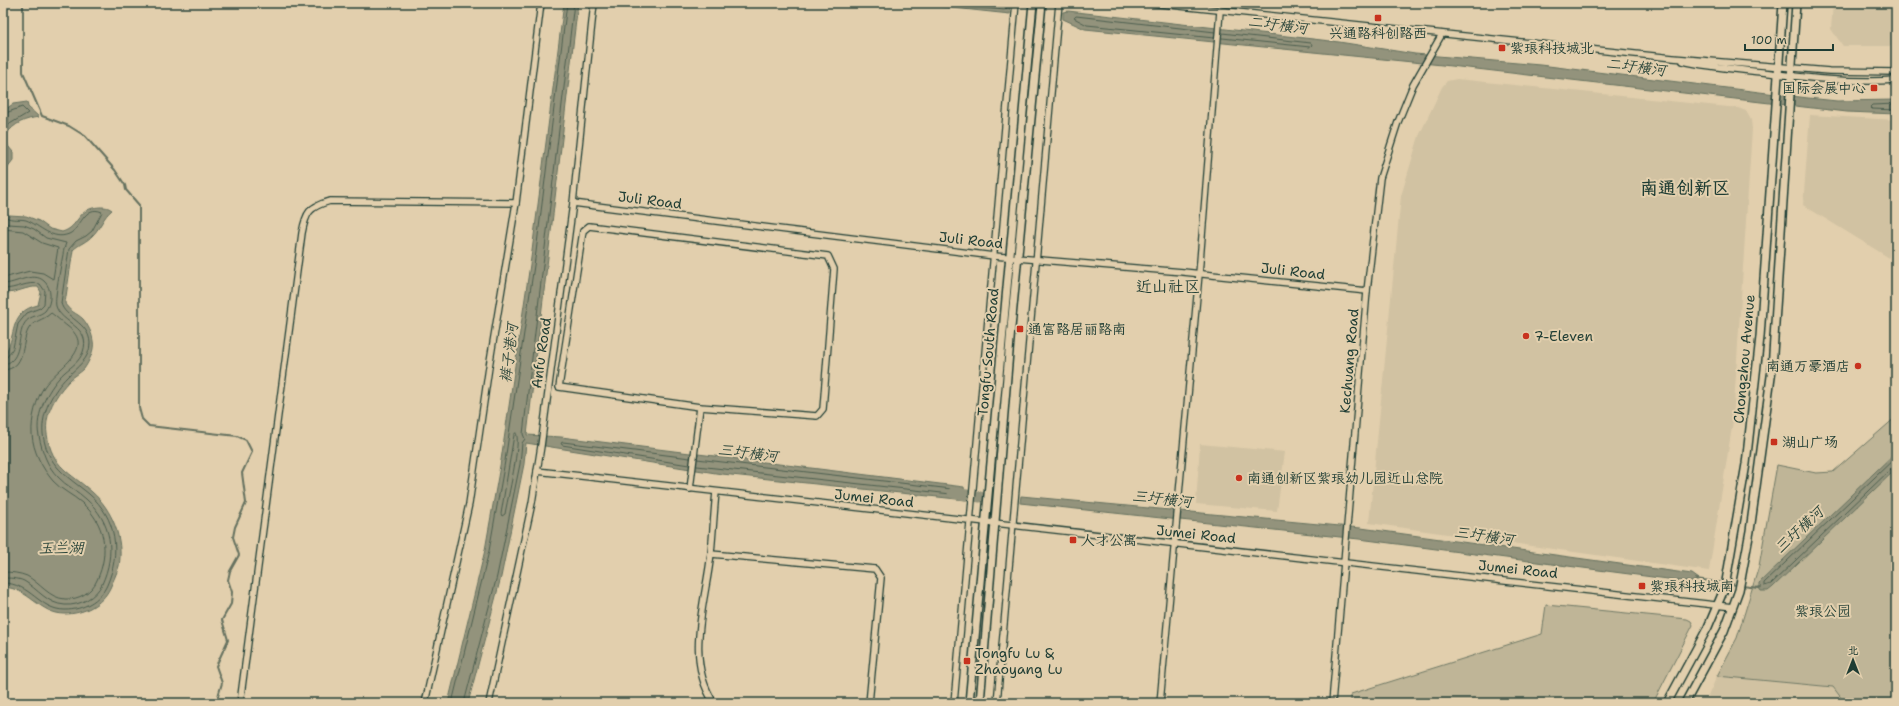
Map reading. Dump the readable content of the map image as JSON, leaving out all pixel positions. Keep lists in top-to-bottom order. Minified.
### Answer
{"streets":{"main road":["Tongfu South Road","Chongzhou Avenue"],"street":["Juli Road","Anfu Road","Kechuang Road","Jumei Road"]},"crossings":[["Juli Road","Tongfu South Road"],["Juli Road","Anfu Road"],["Juli Road","Kechuang Road"],["Tongfu South Road","Jumei Road"],["Anfu Road","Jumei Road"],["Chongzhou Avenue","Jumei Road"],["Kechuang Road","Jumei Road"]],"districts":["南通创新区","近山社区"],"water":["二圩横河","裤子港河","三圩横河","玉兰湖"],"parks":["紫琅公园"],"places":{"transit":["兴通路科创路西","紫琅科技城北","国际会展中心","通富路居丽路南","湖山广场","人才公寓","紫琅科技城南","Tongfu Lu & Zhaoyang Lu"],"other":["7-Eleven","南通万豪酒店","南通创新区紫琅幼儿园近山总院"]},"scale_bar":"100 m","north":"top"}
